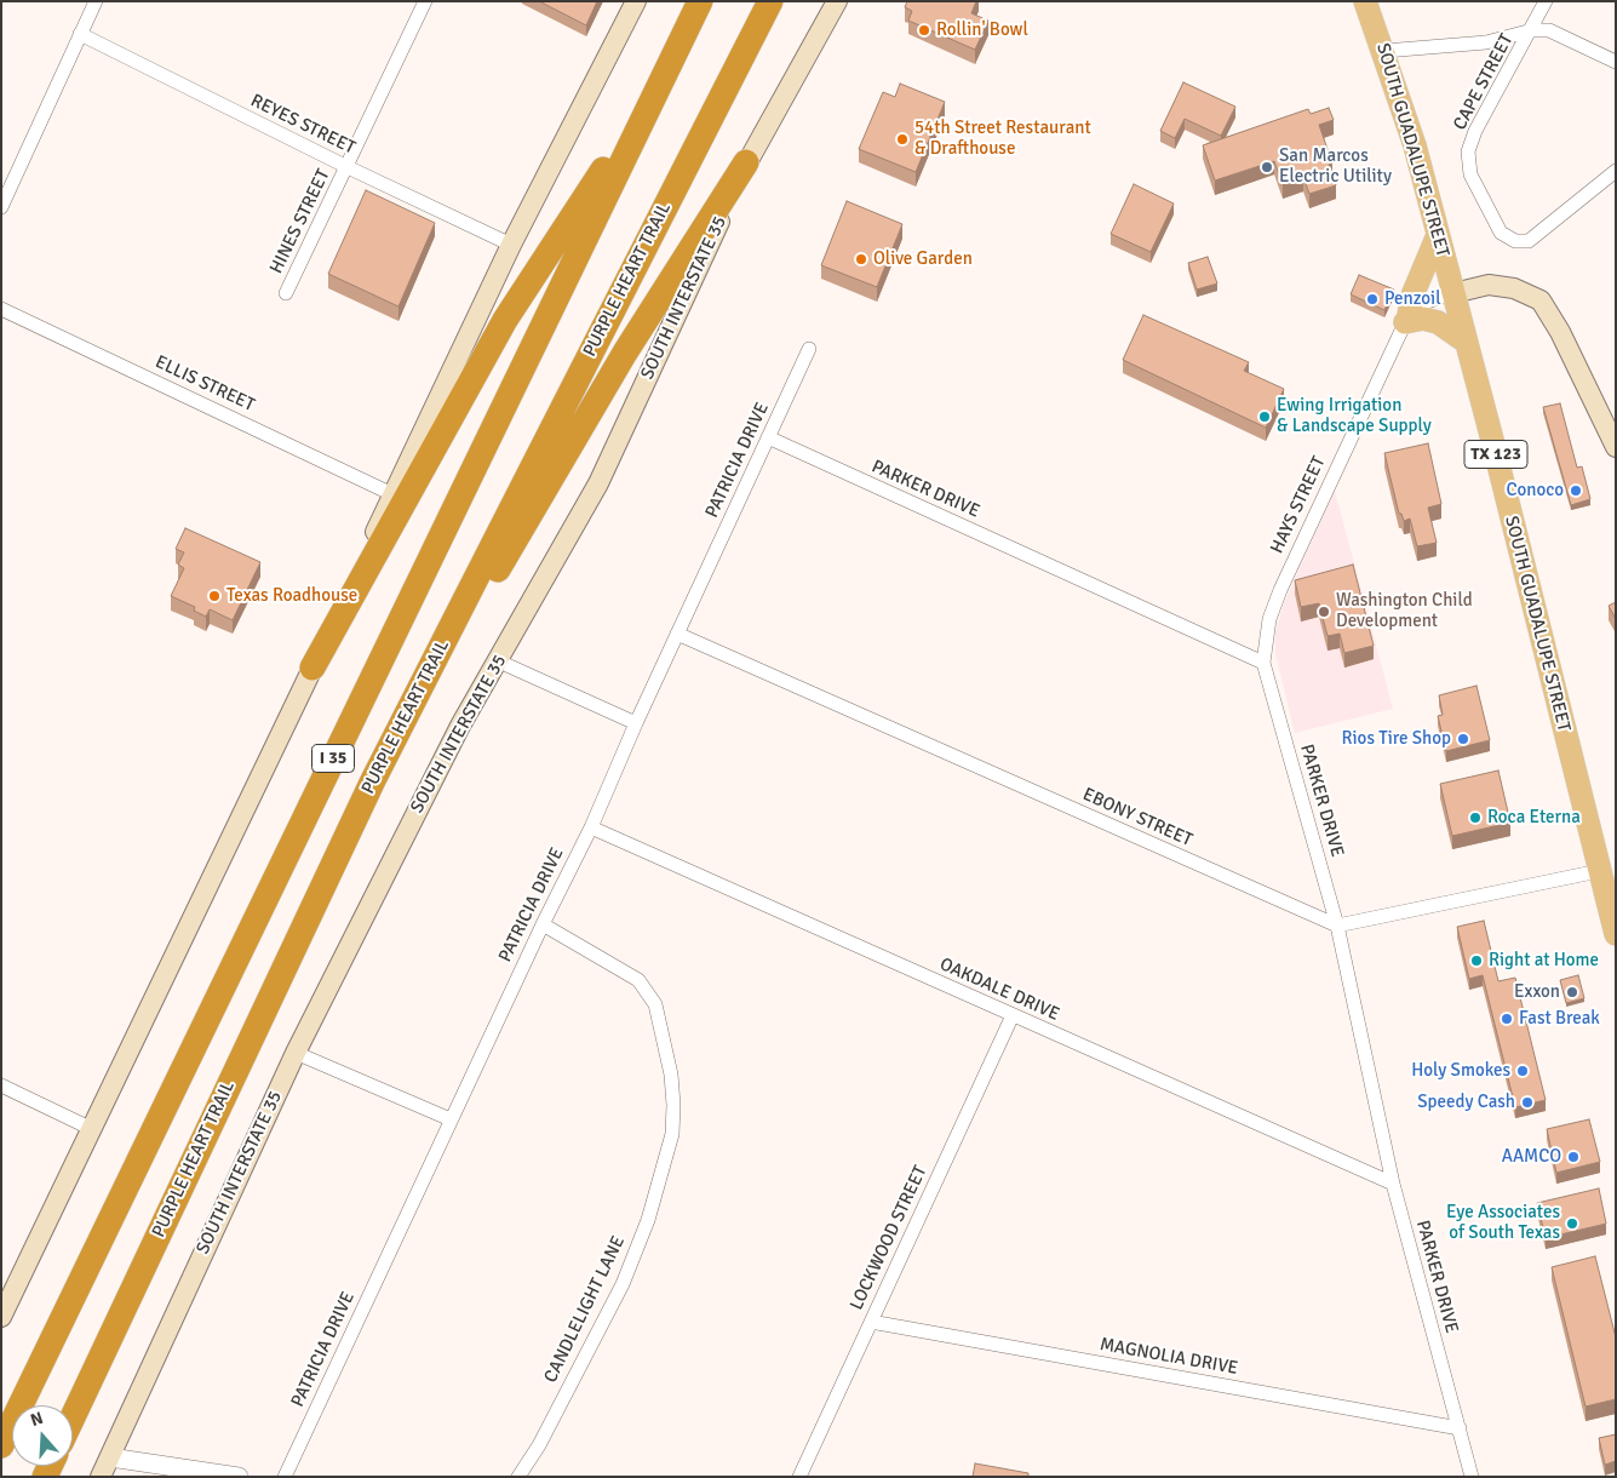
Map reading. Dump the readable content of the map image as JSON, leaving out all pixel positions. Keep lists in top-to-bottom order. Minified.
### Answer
{"streets":{"highway":["PURPLE HEART TRAIL","I 35"],"main road":["SOUTH GUADALUPE STREET","SOUTH INTERSTATE 35","TX 123"],"street":["CAPE STREET","REYES STREET","HINES STREET","ELLIS STREET","PATRICIA DRIVE","PARKER DRIVE","HAYS STREET","EBONY STREET","OAKDALE DRIVE","LOCKWOOD STREET","CANDLELIGHT LANE","MAGNOLIA DRIVE"]},"crossings":[["REYES STREET","HINES STREET"],["PATRICIA DRIVE","PARKER DRIVE"],["PATRICIA DRIVE","EBONY STREET"],["PATRICIA DRIVE","OAKDALE DRIVE"],["PATRICIA DRIVE","CANDLELIGHT LANE"],["PARKER DRIVE","HAYS STREET"],["PARKER DRIVE","EBONY STREET"],["PARKER DRIVE","OAKDALE DRIVE"],["PARKER DRIVE","MAGNOLIA DRIVE"],["OAKDALE DRIVE","LOCKWOOD STREET"],["LOCKWOOD STREET","MAGNOLIA DRIVE"]],"places":["Rollin' Bowl","54th Street Restaurant & Drafthouse","San Marcos Electric Utility","Olive Garden","Penzoil","Ewing Irrigation & Landscape Supply","Conoco","Texas Roadhouse","Washington Child Development","Rios Tire Shop","Roca Eterna","Right at Home","Exxon","Fast Break","Holy Smokes","Speedy Cash","AAMCO","Eye Associates of South Texas"],"north":"top"}
